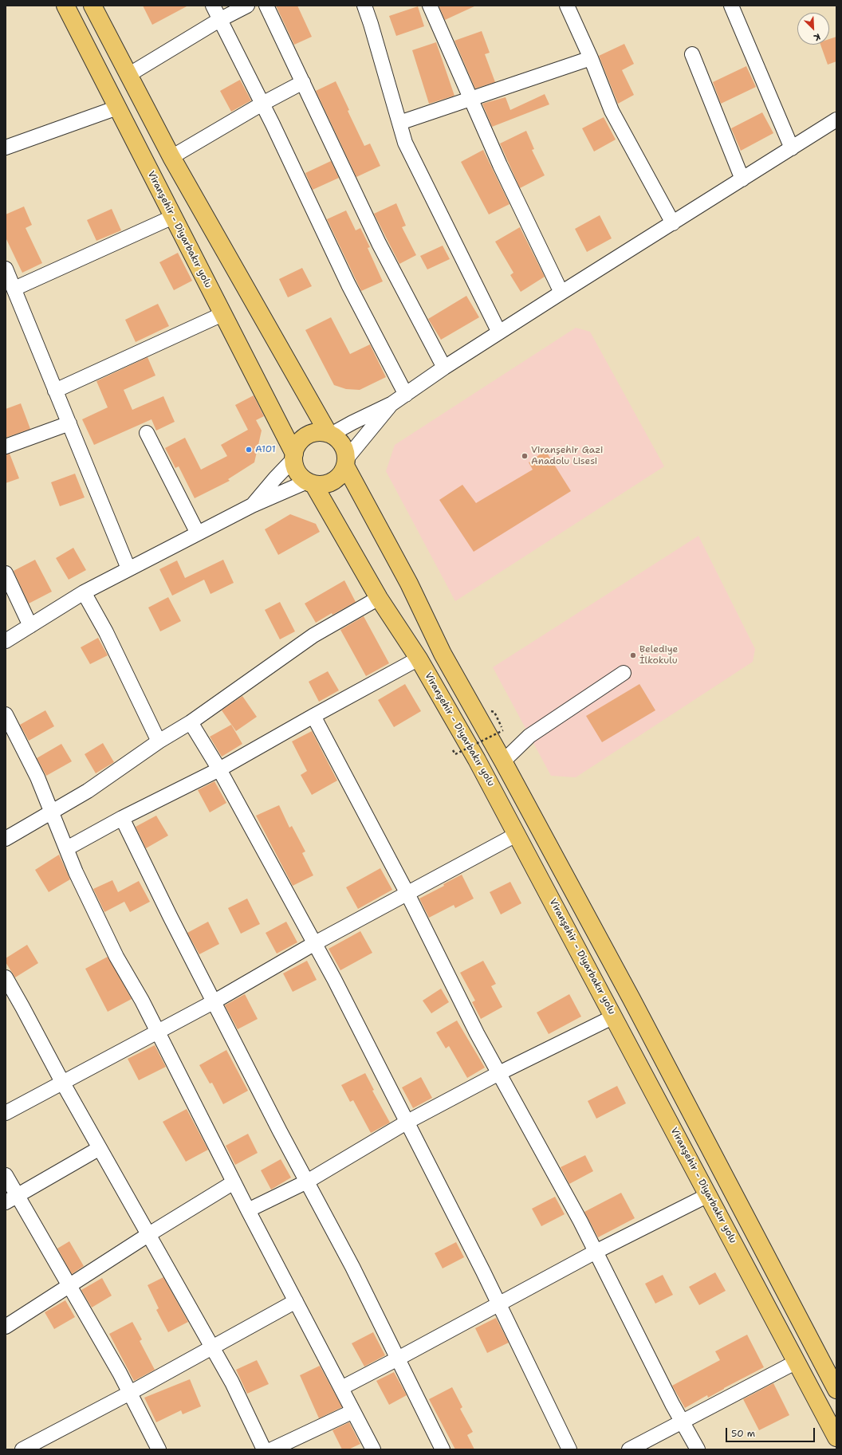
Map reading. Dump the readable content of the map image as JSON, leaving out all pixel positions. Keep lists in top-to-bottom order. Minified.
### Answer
{"streets":{"main road":["Viranşehir - Diyarbakır yolu"]},"places":["A101","Viranşehir Gazi Anadolu Lisesi","Belediye İlkokulu"],"scale_bar":"50 m","north":"bottom right"}
